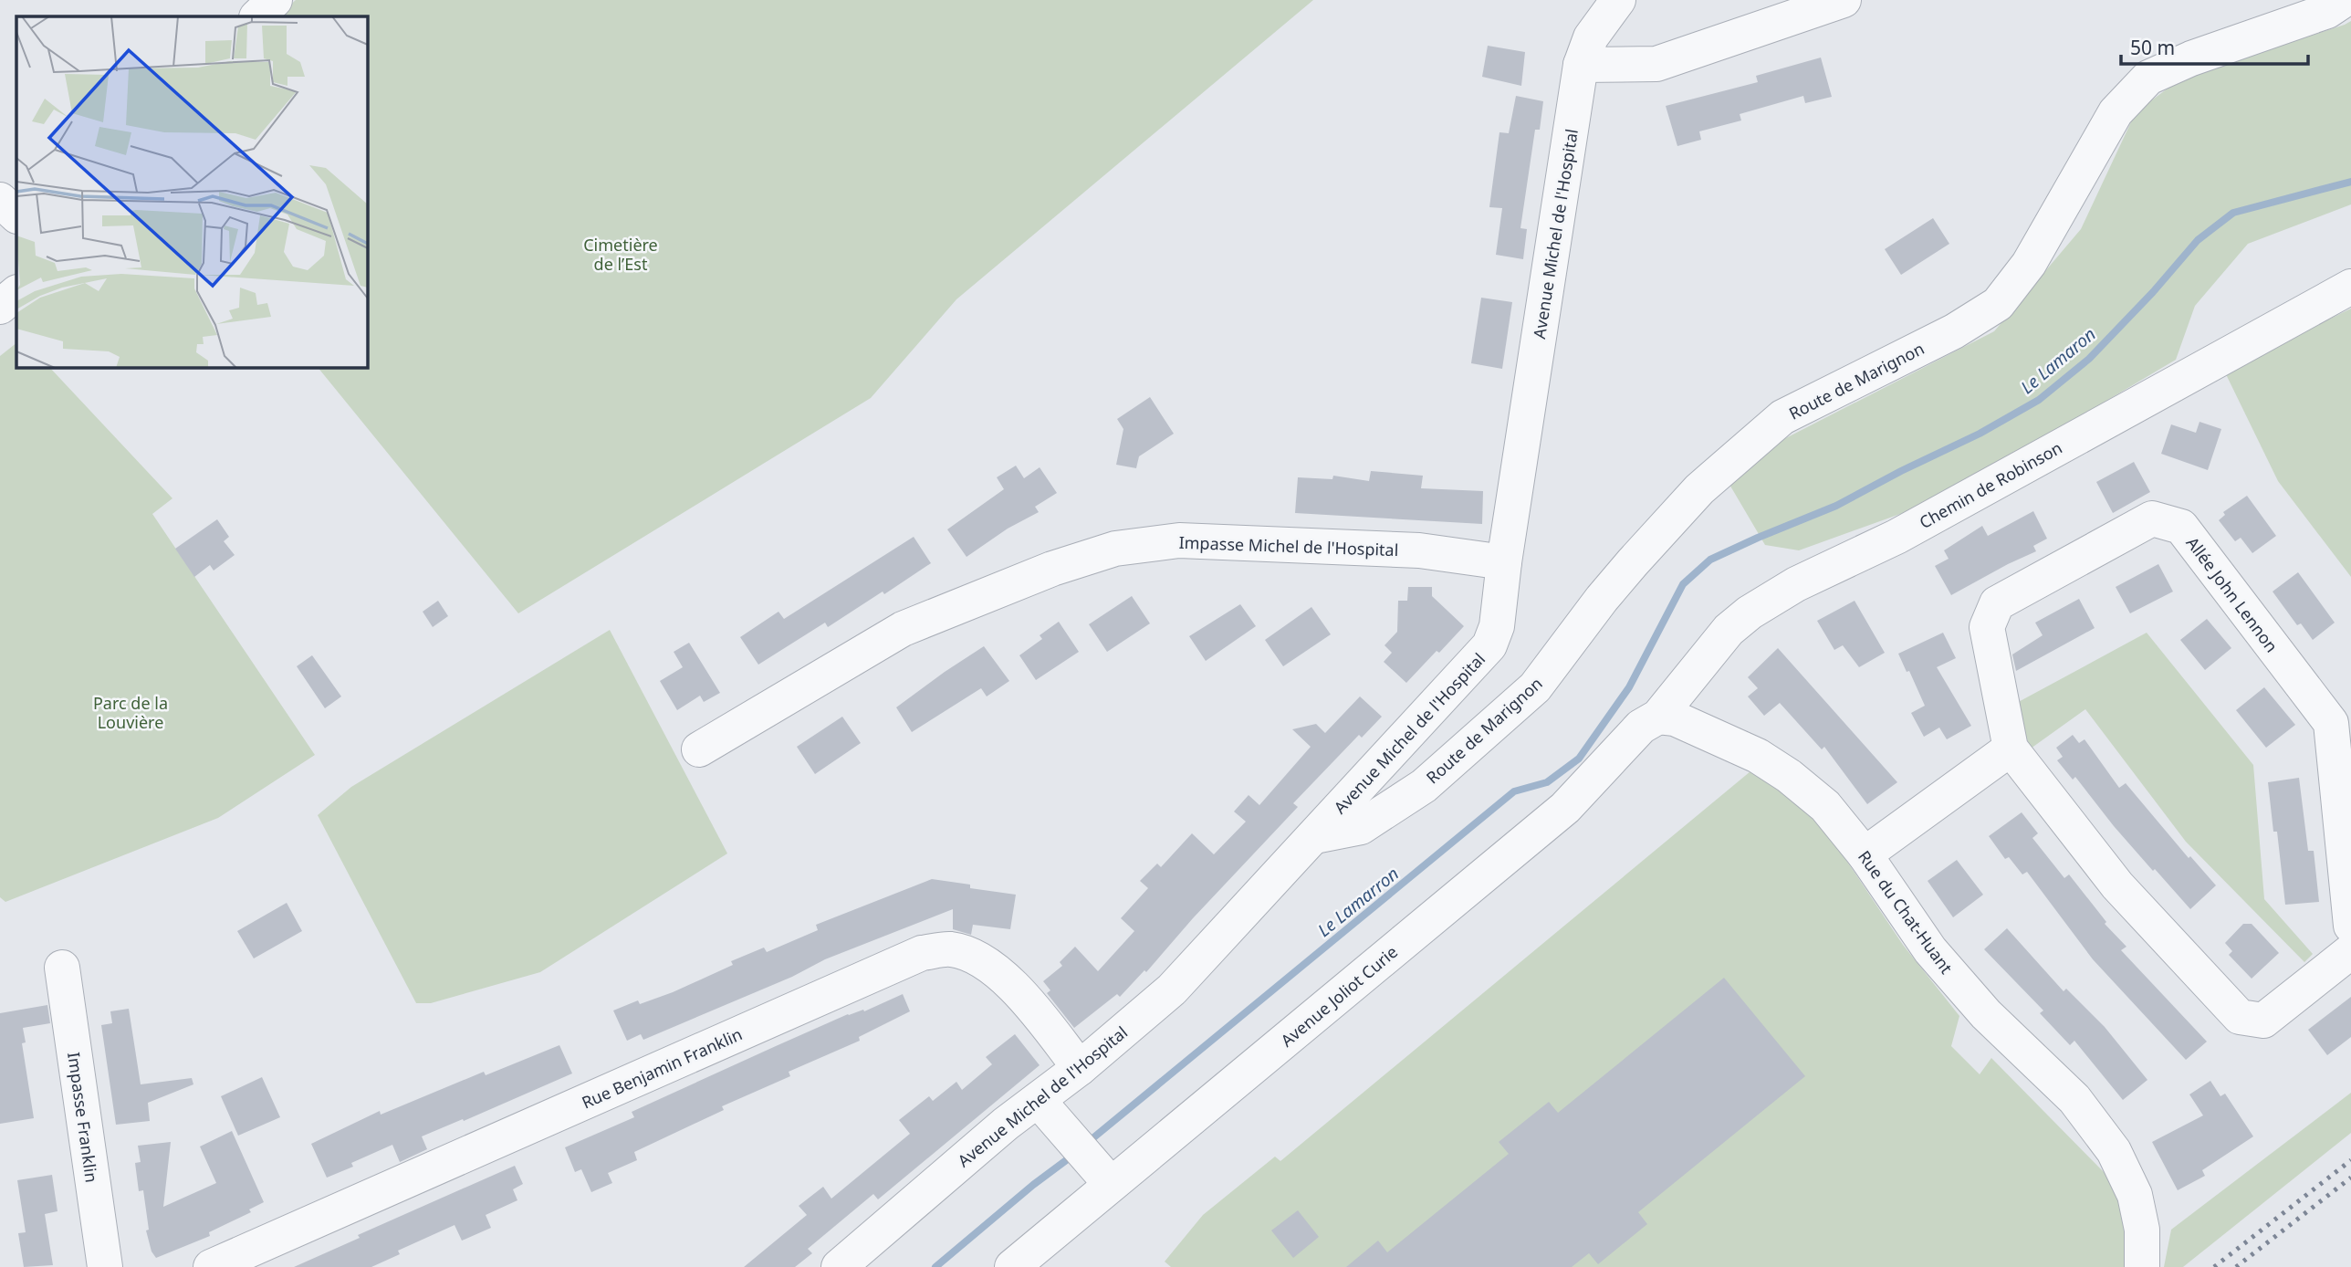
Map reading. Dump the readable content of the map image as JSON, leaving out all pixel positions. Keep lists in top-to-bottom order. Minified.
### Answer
{"streets":{"street":["Avenue Michel de l'Hospital","Route de Marignon","Chemin de Robinson","Impasse Michel de l'Hospital","Allée John Lennon","Rue du Chat-Huant","Avenue Joliot Curie","Rue Benjamin Franklin","Impasse Franklin"]},"crossings":[["Avenue Michel de l'Hospital","Route de Marignon"],["Avenue Michel de l'Hospital","Impasse Michel de l'Hospital"],["Avenue Michel de l'Hospital","Rue Benjamin Franklin"],["Chemin de Robinson","Rue du Chat-Huant"],["Chemin de Robinson","Avenue Joliot Curie"],["Rue du Chat-Huant","Avenue Joliot Curie"]],"water":["Le Lamaron","Le Lamarron"],"parks":["Cimetière de l’Est","Parc de la Louvière"],"scale_bar":"50 m"}
